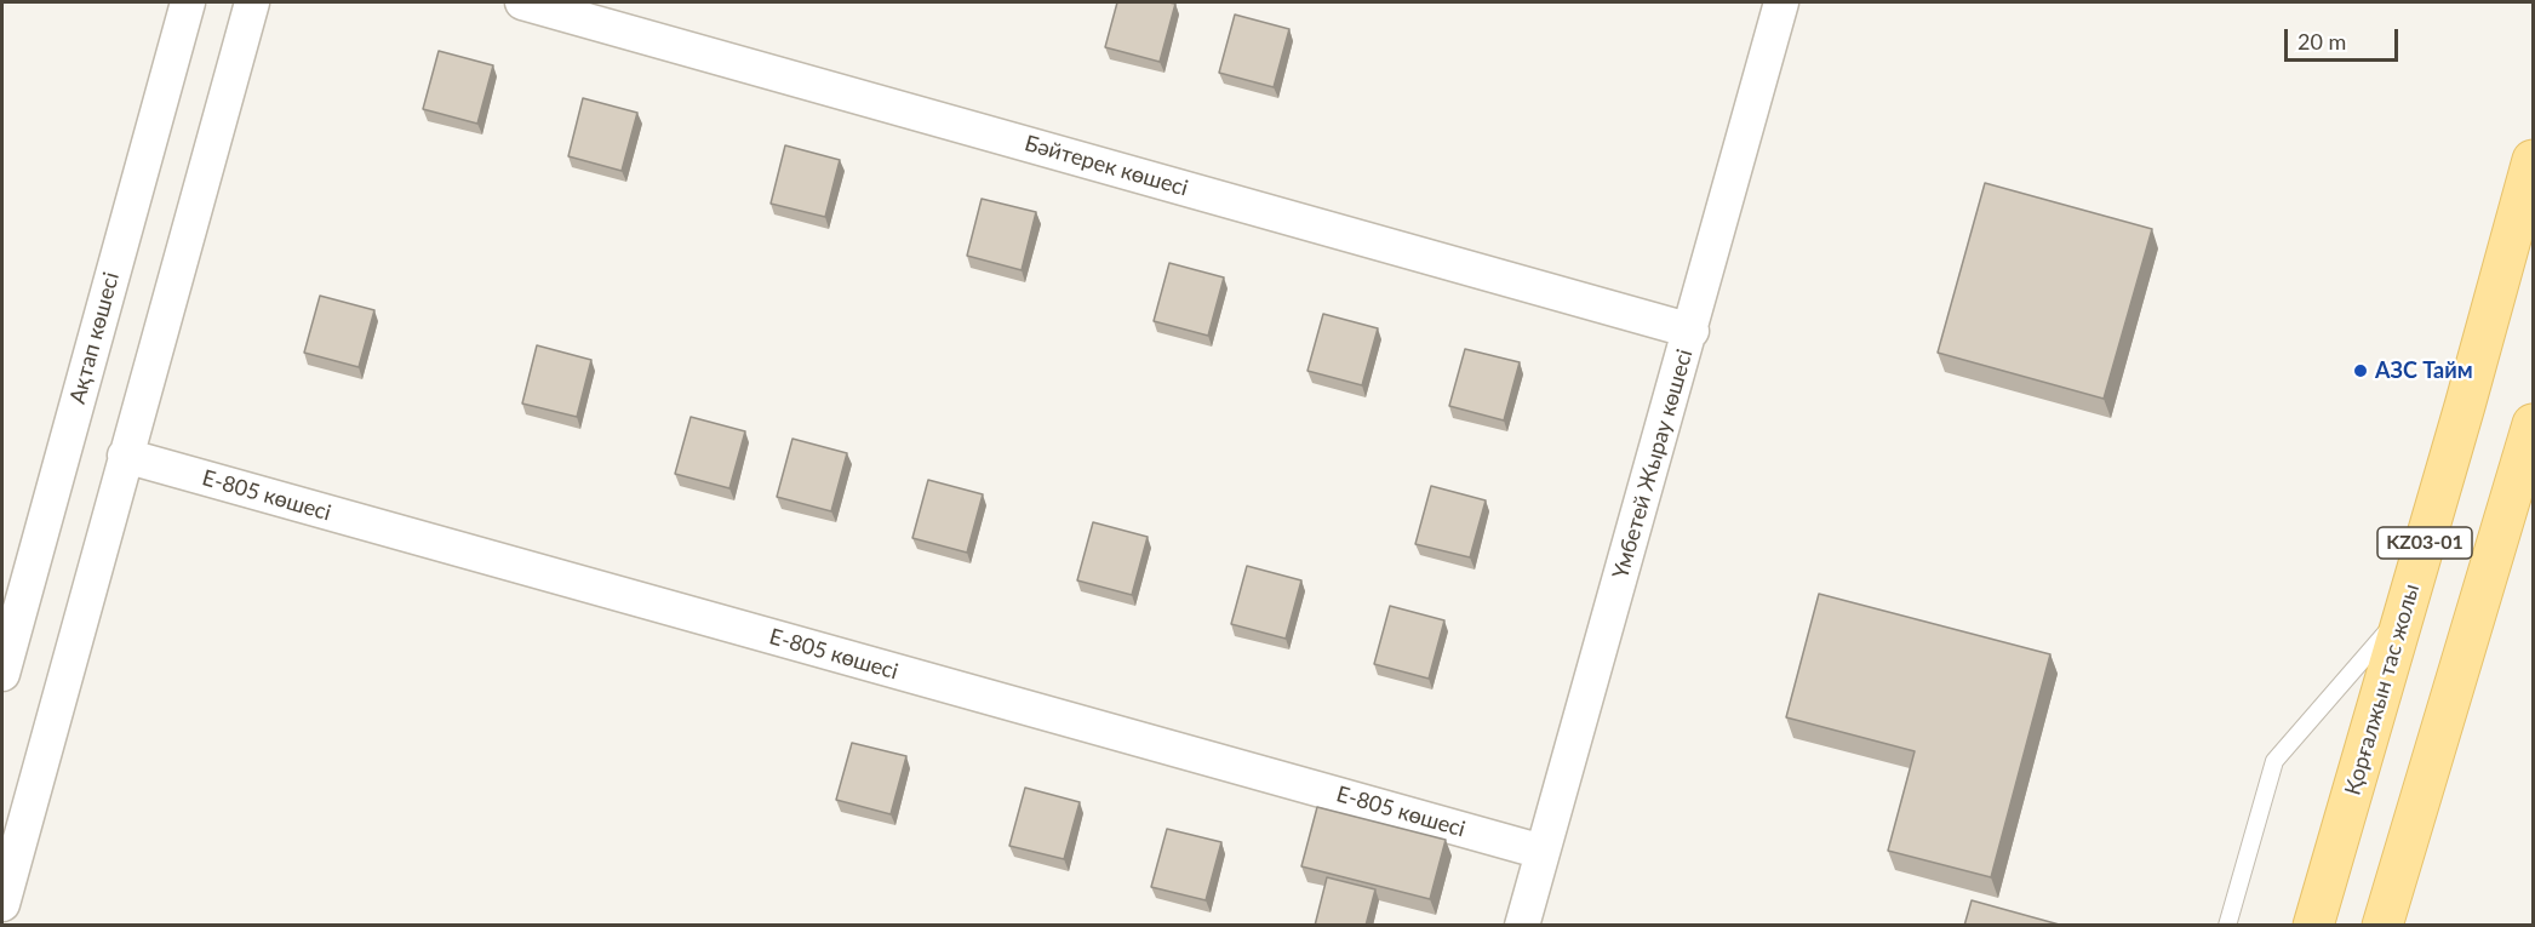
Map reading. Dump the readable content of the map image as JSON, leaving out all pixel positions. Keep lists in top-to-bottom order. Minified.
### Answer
{"streets":{"main road":["KZ03-01","Қорғалжын тас жолы"],"street":["Бәйтерек көшесі","Ақтап көшесі","Үмбетей Жырау көшесі","Е-805 көшесі"]},"crossings":[["Бәйтерек көшесі","Үмбетей Жырау көшесі"],["Үмбетей Жырау көшесі","Е-805 көшесі"]],"places":["АЗС Тайм"],"scale_bar":"20 m"}
